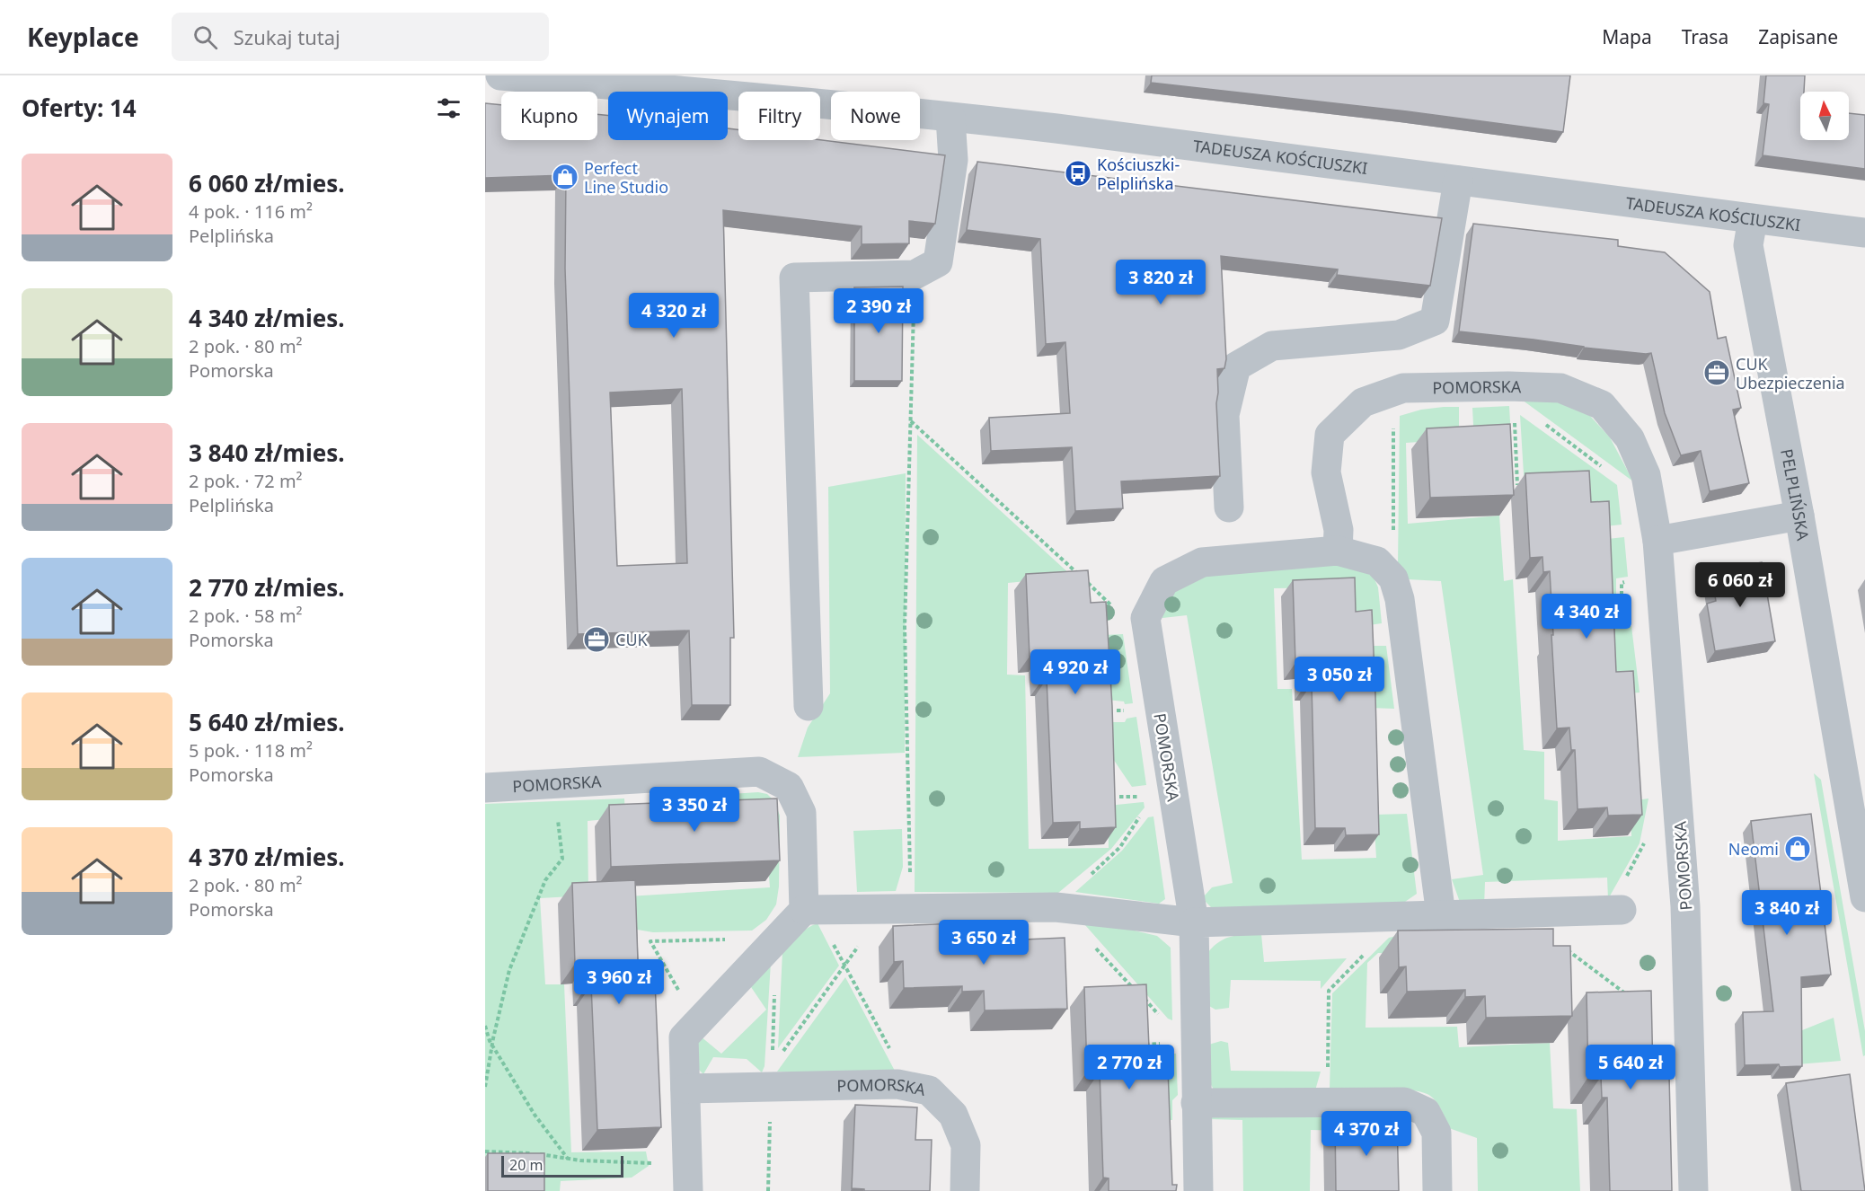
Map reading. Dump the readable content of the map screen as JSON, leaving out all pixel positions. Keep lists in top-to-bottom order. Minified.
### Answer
{"streets":{"street":["TADEUSZA KOŚCIUSZKI","POMORSKA","PELPLIŃSKA"]},"crossings":[["TADEUSZA KOŚCIUSZKI","PELPLIŃSKA"]],"places":{"bus stop":["Kościuszki- Pelplińska"],"shop":["Perfect Line Studio","Neomi"],"office":["CUK Ubezpieczenia","CUK"]},"scale_bar":"20 m","north":"top","page":{"header":"Keyplace","search":"Szukaj tutaj","nav":["Mapa","Trasa","Zapisane"],"heading":"Oferty: 14","chip":["Kupno","Wynajem","Filtry","Nowe"],"list":[{"name":"6 060 zł/mies.","note":"4 pok. · 116 m² · Pelplińska"},{"name":"4 340 zł/mies.","note":"2 pok. · 80 m² · Pomorska"},{"name":"3 840 zł/mies.","note":"2 pok. · 72 m² · Pelplińska"},{"name":"2 770 zł/mies.","note":"2 pok. · 58 m² · Pomorska"},{"name":"5 640 zł/mies.","note":"5 pok. · 118 m² · Pomorska"},{"name":"4 370 zł/mies.","note":"2 pok. · 80 m² · Pomorska"}],"price":["3 820 zł","2 390 zł","4 320 zł","6 060 zł","4 340 zł","4 920 zł","3 050 zł","3 350 zł","3 840 zł","3 650 zł","3 960 zł","2 770 zł","5 640 zł","4 370 zł"],"scale":"20 m"}}
